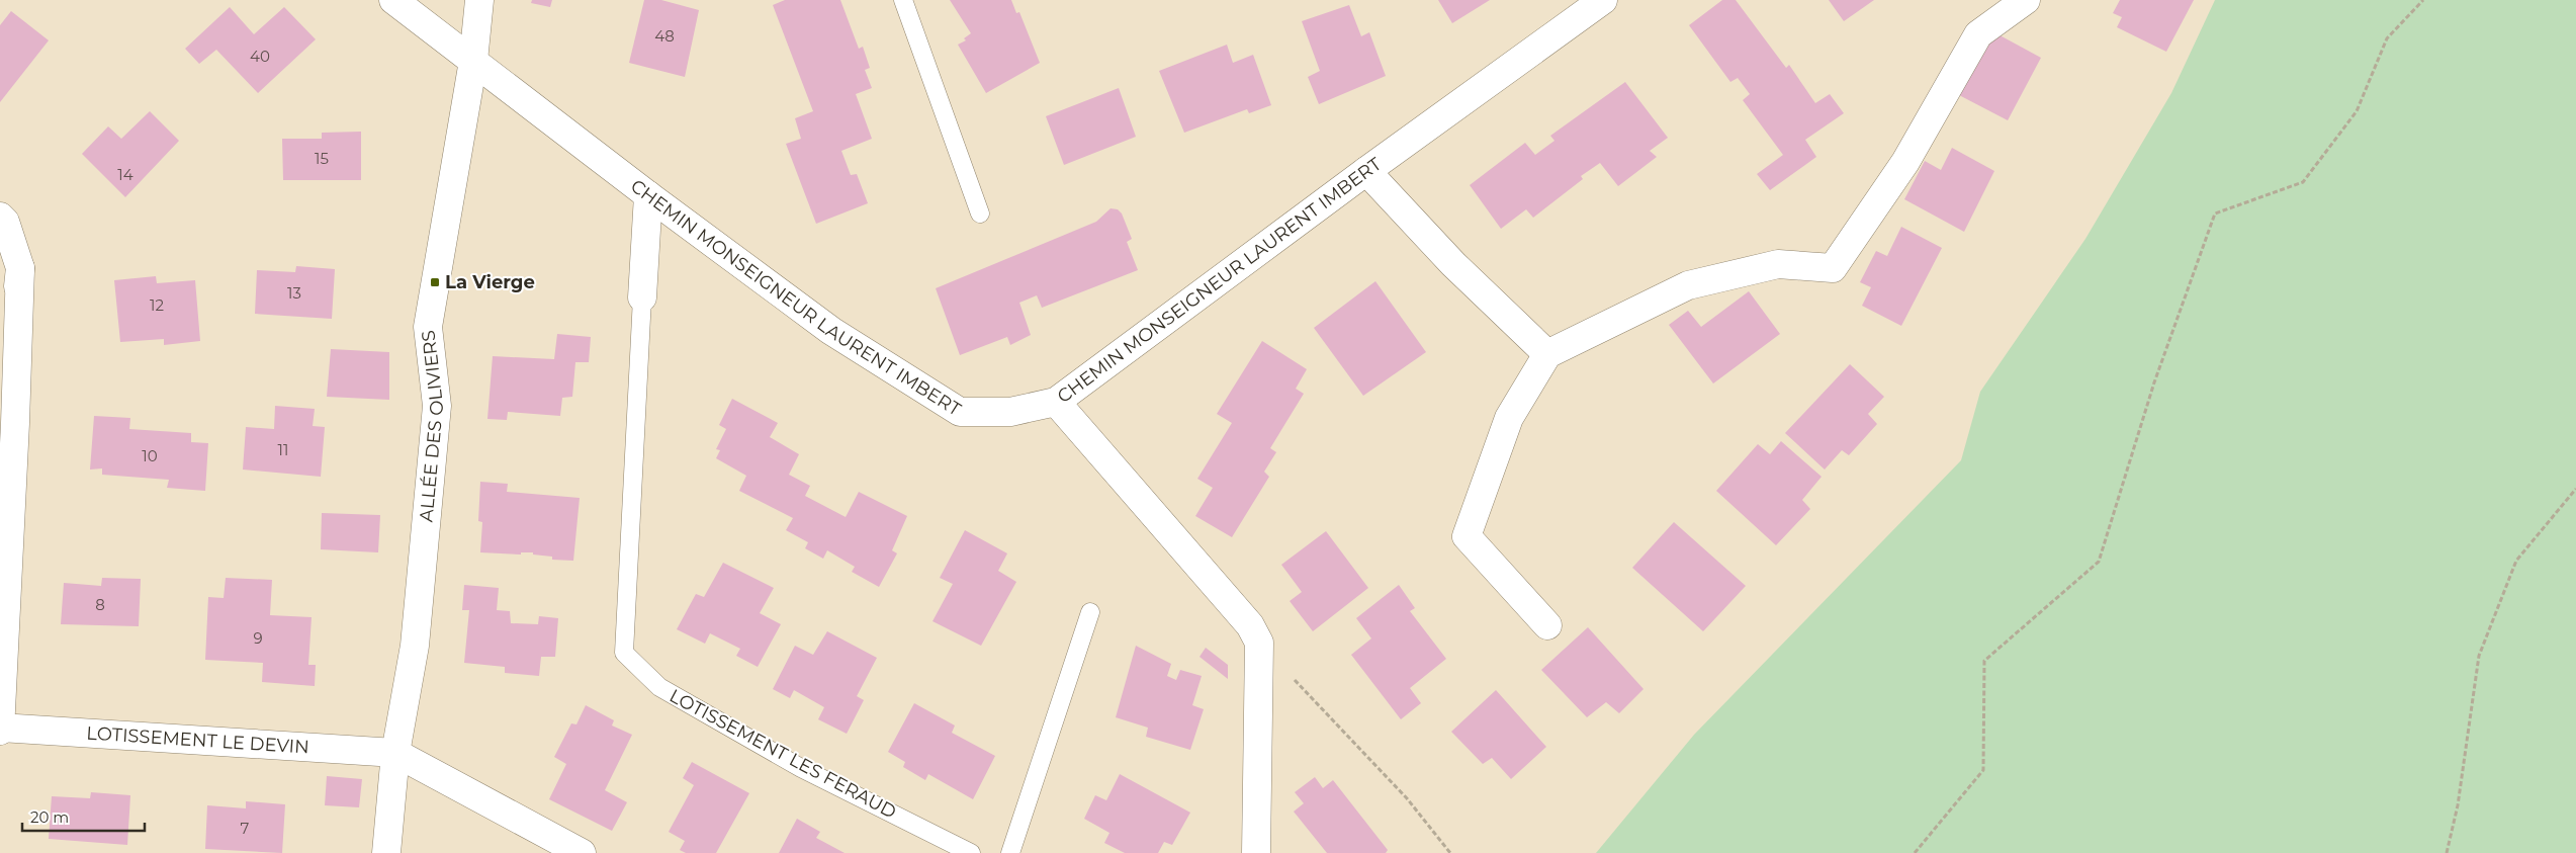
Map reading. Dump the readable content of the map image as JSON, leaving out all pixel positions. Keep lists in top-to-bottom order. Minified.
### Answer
{"streets":{"street":["CHEMIN MONSEIGNEUR LAURENT IMBERT","ALLÉE DES OLIVIERS","LOTISSEMENT LE DEVIN"],"lane":["LOTISSEMENT LES FERAUD"]},"crossings":[["CHEMIN MONSEIGNEUR LAURENT IMBERT","ALLÉE DES OLIVIERS"],["ALLÉE DES OLIVIERS","LOTISSEMENT LE DEVIN"]],"places":{"transit":["La Vierge"]},"house_numbers":["48","40","15","14","13","12","11","10","8","9","7"],"scale_bar":"20 m"}
